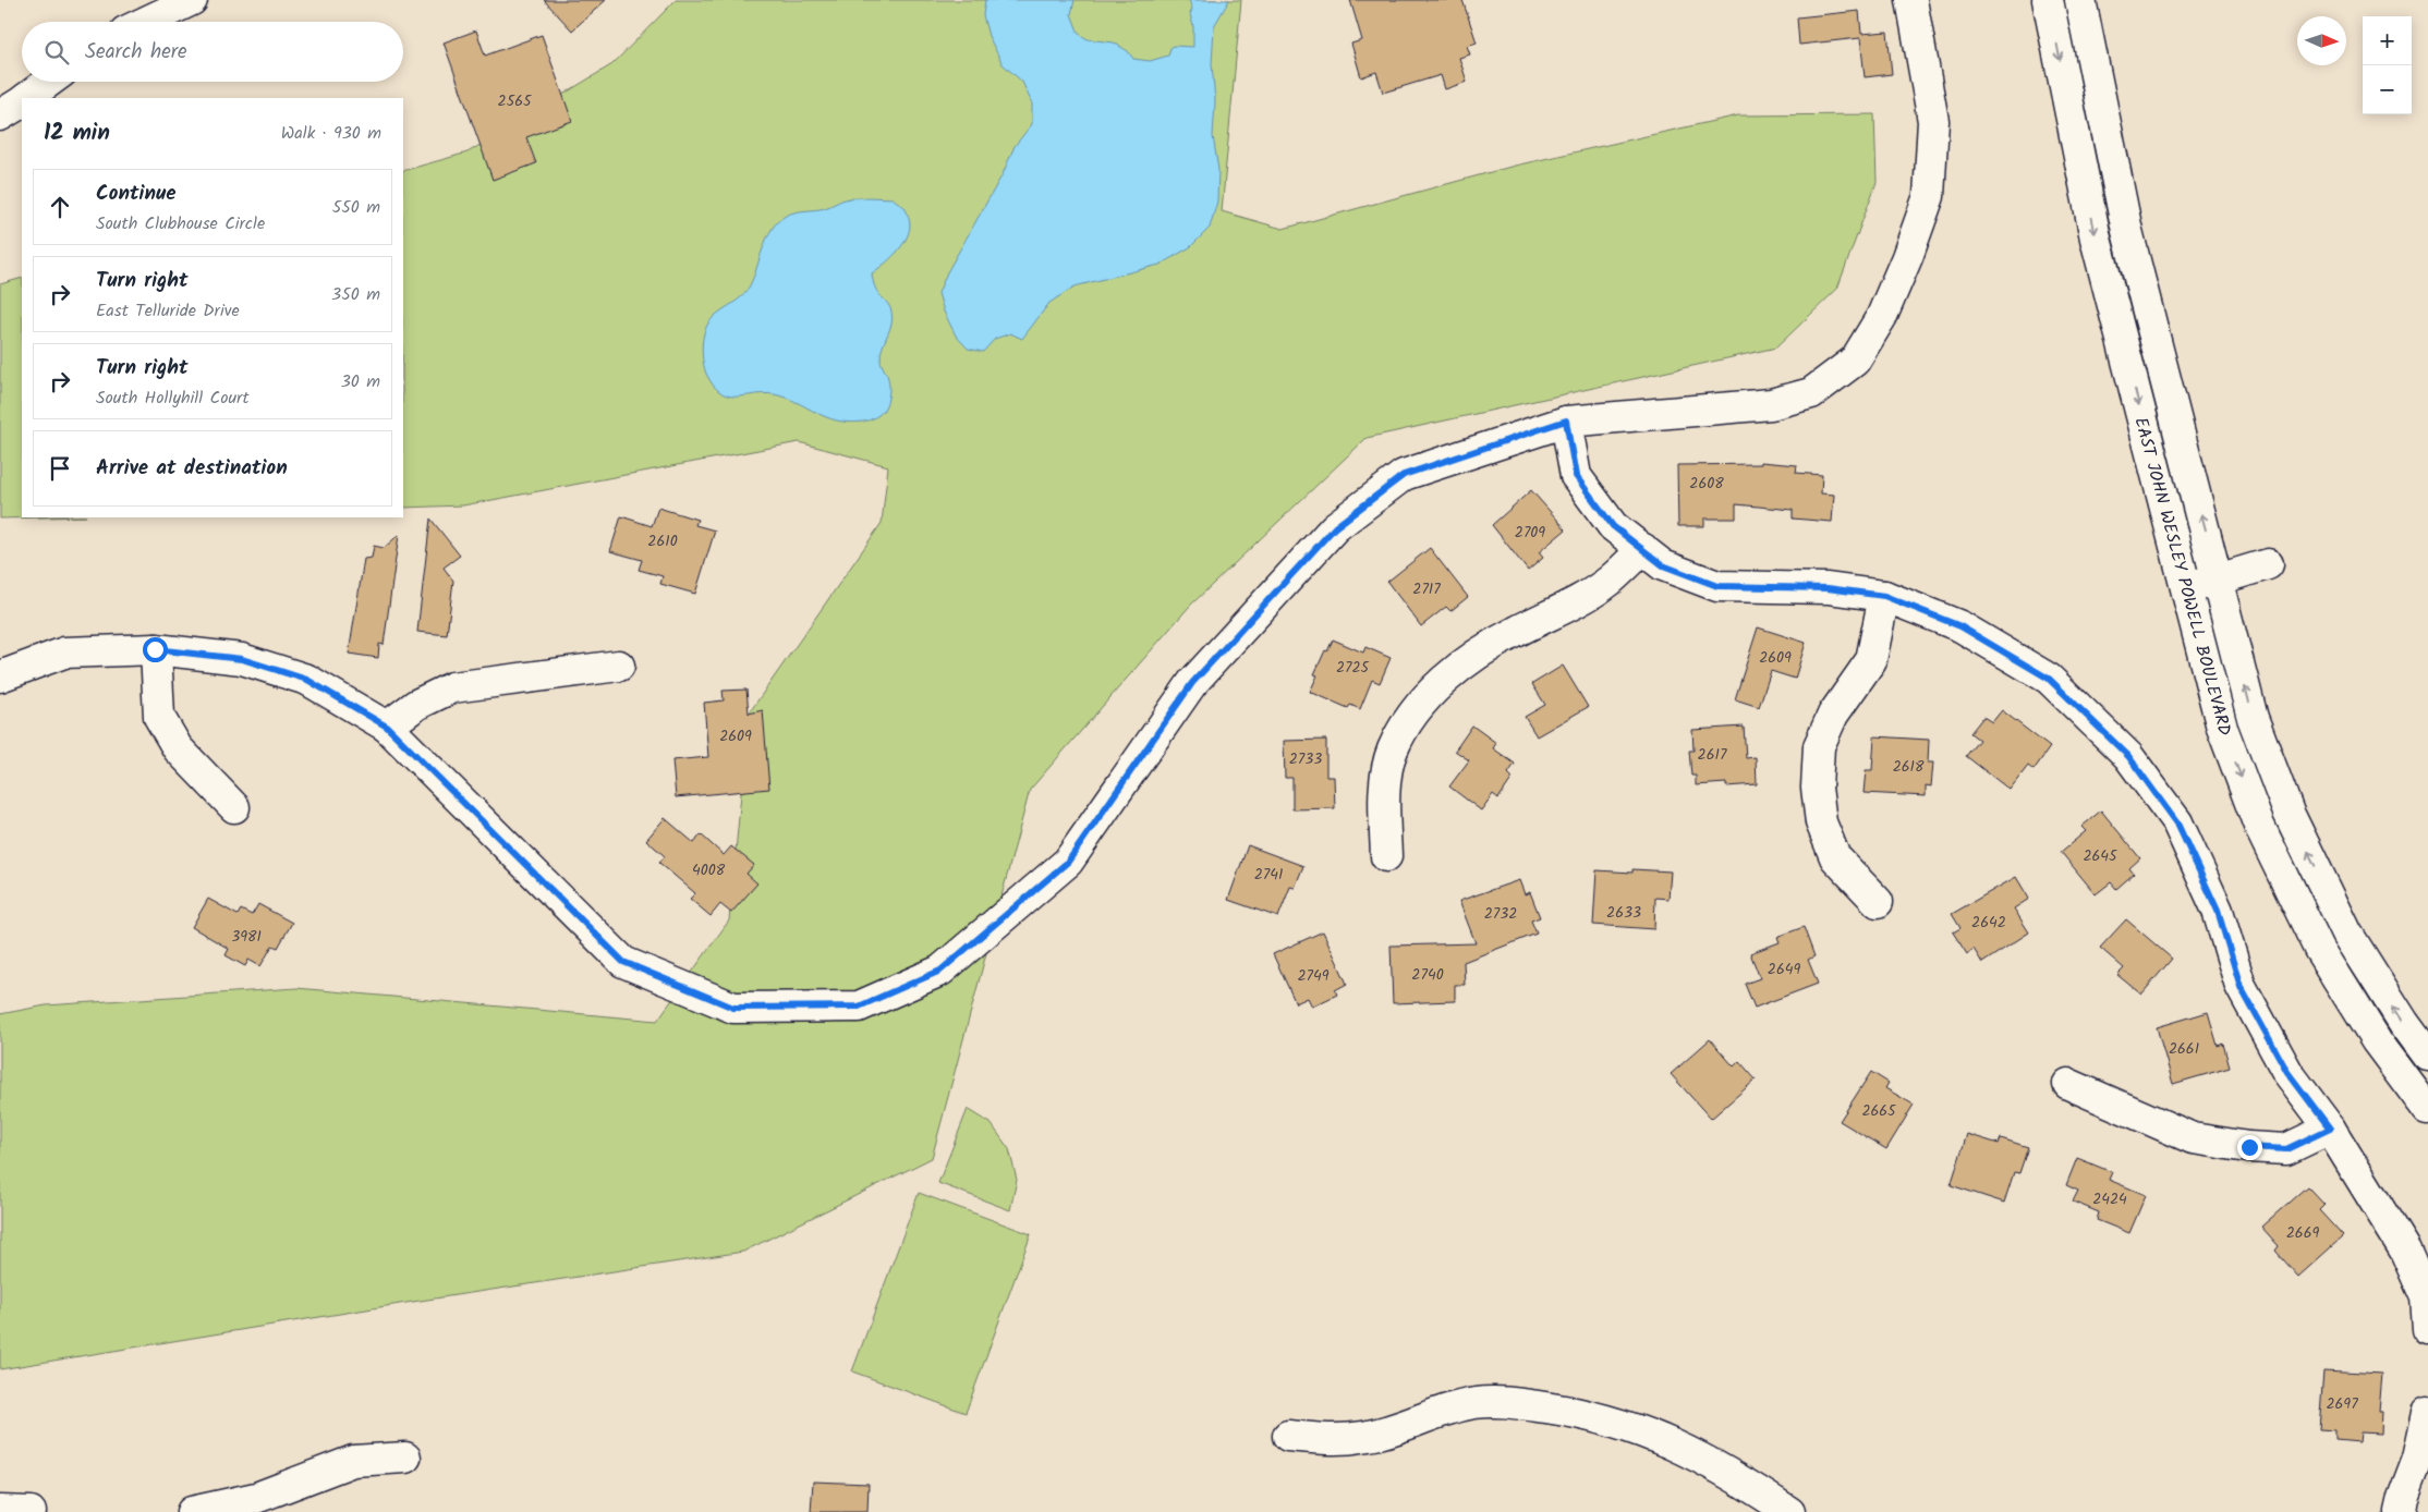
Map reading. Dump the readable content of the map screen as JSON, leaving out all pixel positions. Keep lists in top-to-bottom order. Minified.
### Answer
{"streets":{"street":["EAST JOHN WESLEY POWELL BOULEVARD"]},"house_numbers":["2565","2608","2709","2610","2717","2609","2725","2609","2617","2733","2618","2645","4008","2741","2633","2732","2642","3981","2649","2740","2749","2661","2665","2424","2669","2697"],"north":"right","page":{"map_buttons":["+","−"],"search":"Search here","heading":["12 min","Walk · 930 m"],"list":[["Continue","South Clubhouse Circle","550 m"],["Turn right","East Telluride Drive","350 m"],["Turn right","South Hollyhill Court","30 m"],"Arrive at destination"]}}
